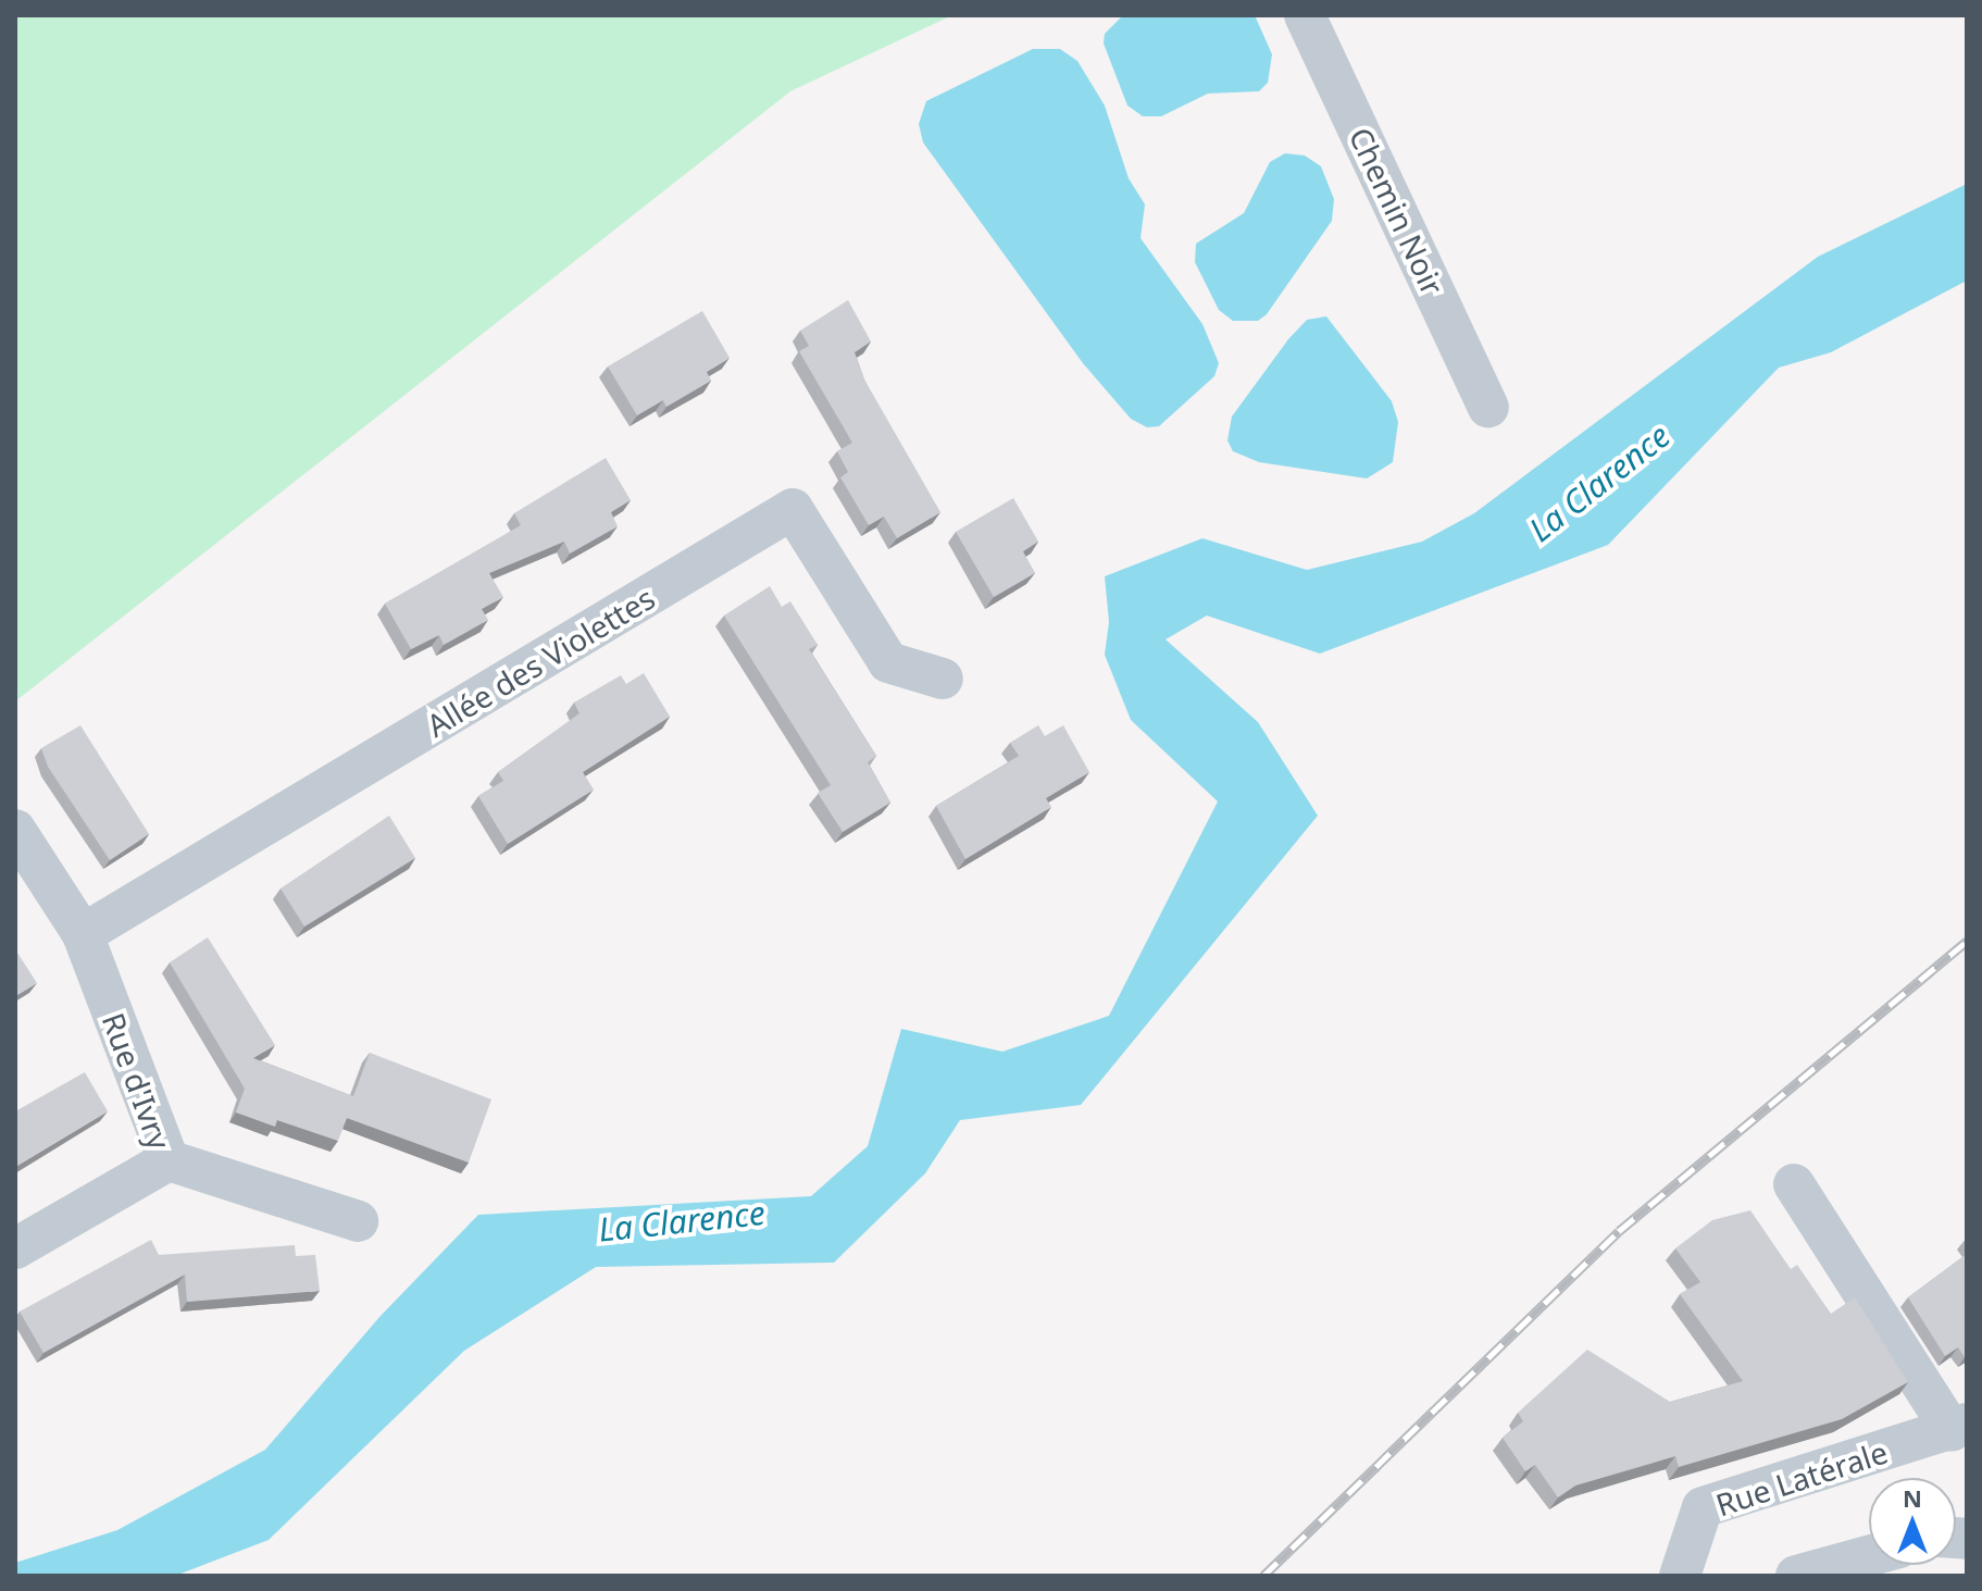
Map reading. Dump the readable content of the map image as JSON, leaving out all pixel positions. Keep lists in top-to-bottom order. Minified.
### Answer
{"streets":{"street":["Chemin Noir","Allée des Violettes","Rue d'Ivry","Rue Latérale"]},"crossings":[["Allée des Violettes","Rue d'Ivry"]],"water":["La Clarence"],"north":"top"}
